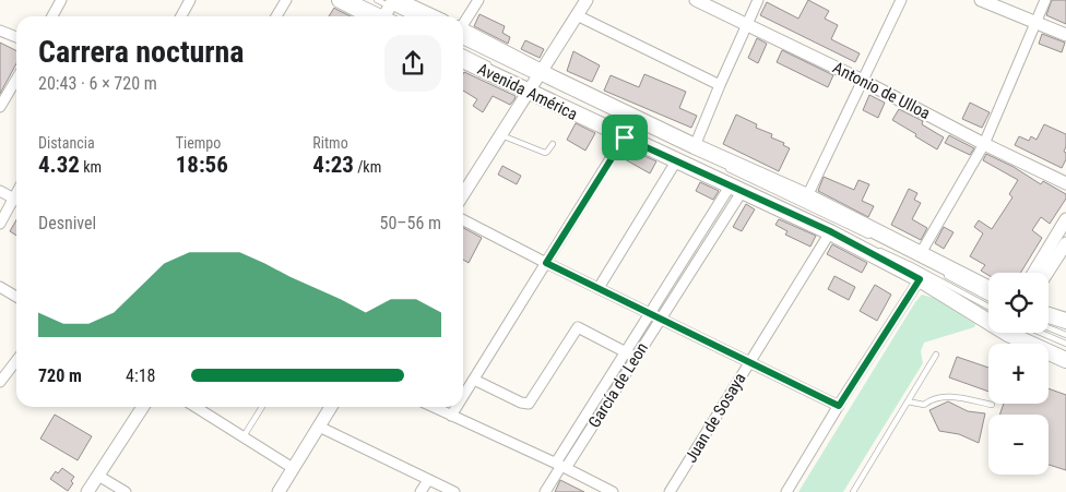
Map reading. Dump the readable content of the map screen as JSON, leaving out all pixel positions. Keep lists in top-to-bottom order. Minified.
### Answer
{"streets":{"main road":["Avenida América"],"street":["Antonio de Ulloa","García de Leon","Juan de Sosaya"]},"crossings":[["Avenida América","García de Leon"],["Avenida América","Juan de Sosaya"]],"page":{"heading":["Carrera nocturna","20:43 · 6 × 720 m"],"stats":[["Distancia","4.32 km"],["Tiempo","18:56"],["Ritmo","4:23 /km"]],"chart":["Desnivel","50–56 m"],"map_buttons":["+","−"],"list":[{"name":"720 m","note":"4:18"}]}}
